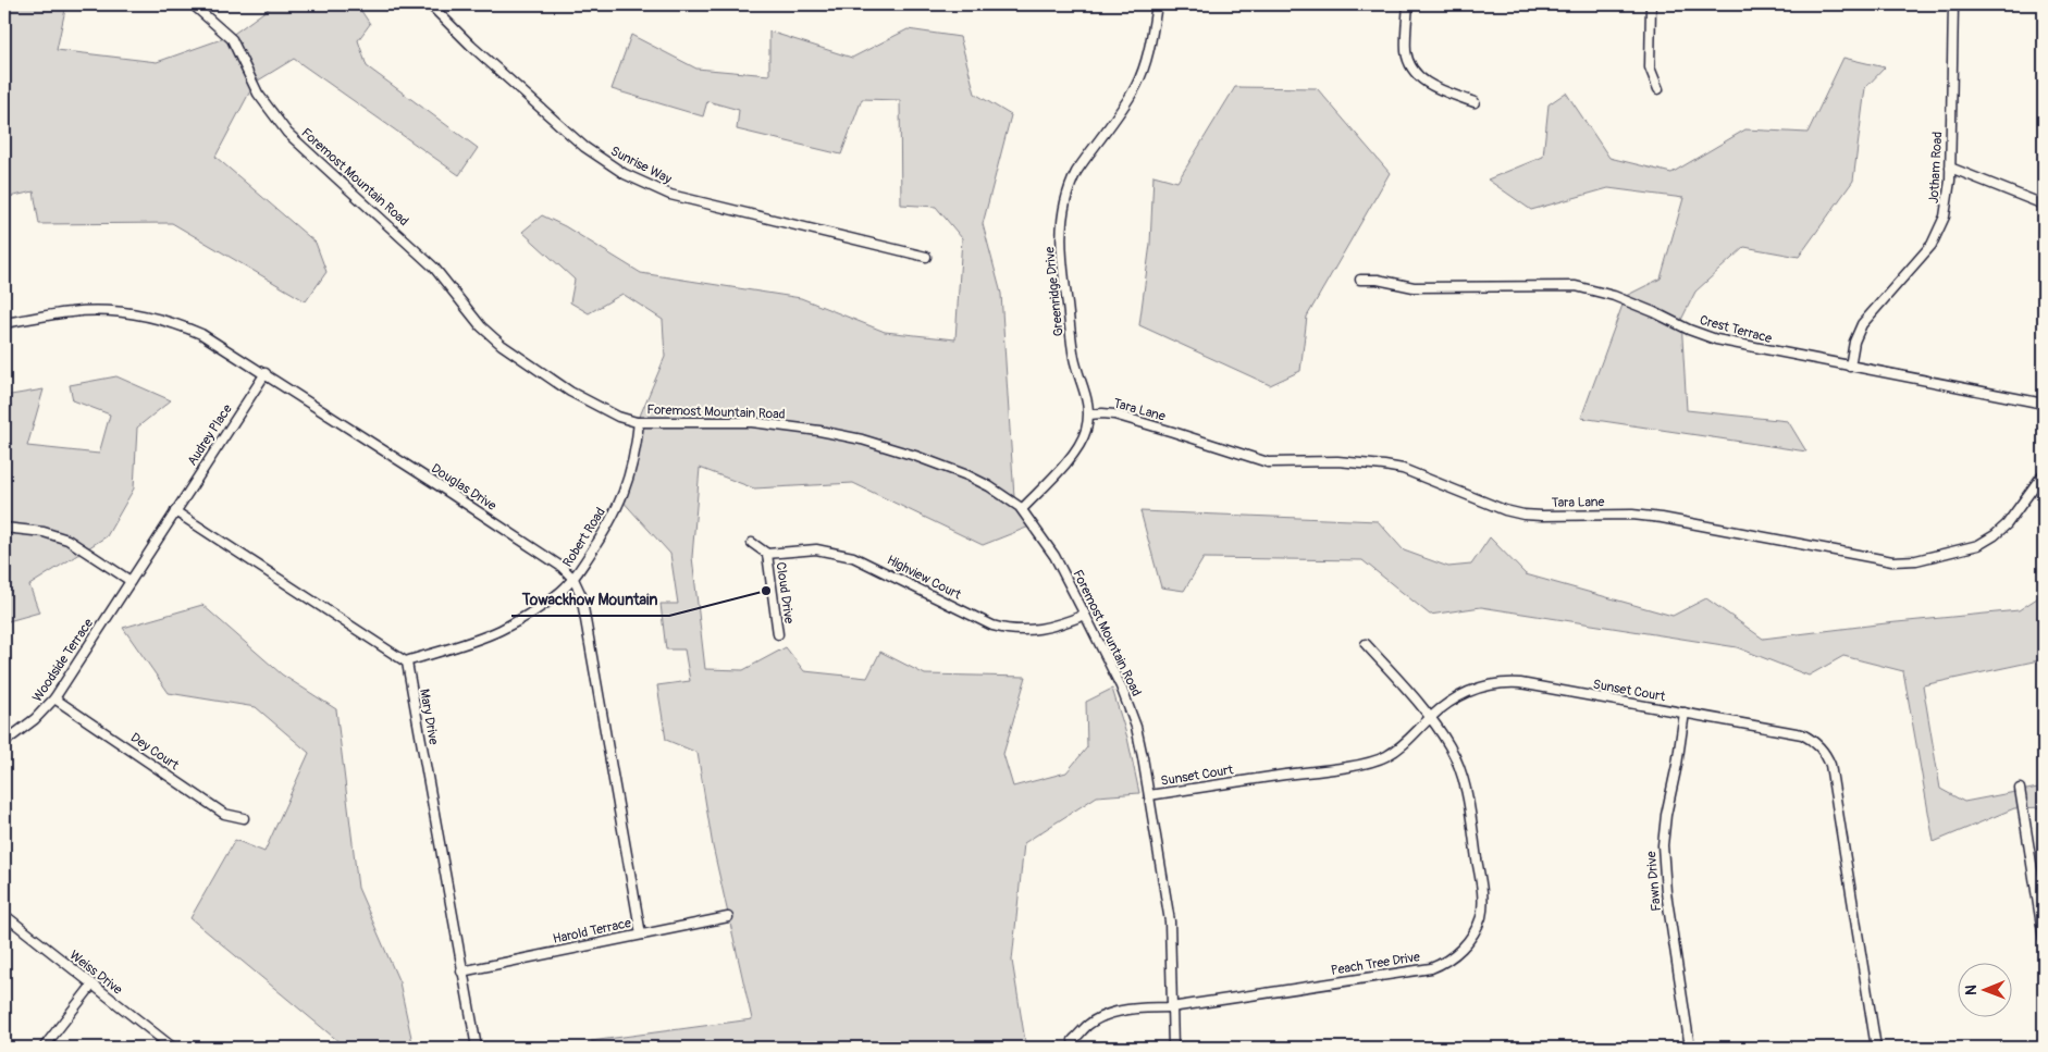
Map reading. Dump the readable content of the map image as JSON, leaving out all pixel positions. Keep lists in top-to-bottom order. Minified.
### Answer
{"streets":{"street":["Sunrise Way","Jotham Road","Foremost Mountain Road","Greenridge Drive","Crest Terrace","Tara Lane","Audrey Place","Douglas Drive","Robert Road","Highview Court","Cloud Drive","Woodside Terrace","Sunset Court","Mary Drive","Dey Court","Fawn Drive","Harold Terrace","Peach Tree Drive","Weiss Drive"]},"crossings":[["Jotham Road","Crest Terrace"],["Foremost Mountain Road","Greenridge Drive"],["Foremost Mountain Road","Robert Road"],["Foremost Mountain Road","Highview Court"],["Foremost Mountain Road","Sunset Court"],["Foremost Mountain Road","Peach Tree Drive"],["Greenridge Drive","Tara Lane"],["Audrey Place","Douglas Drive"],["Audrey Place","Woodside Terrace"],["Douglas Drive","Robert Road"],["Douglas Drive","Harold Terrace"],["Robert Road","Mary Drive"],["Highview Court","Cloud Drive"],["Woodside Terrace","Dey Court"],["Sunset Court","Fawn Drive"],["Sunset Court","Peach Tree Drive"],["Mary Drive","Harold Terrace"]],"places":["Towackhow Mountain"],"north":"left"}
